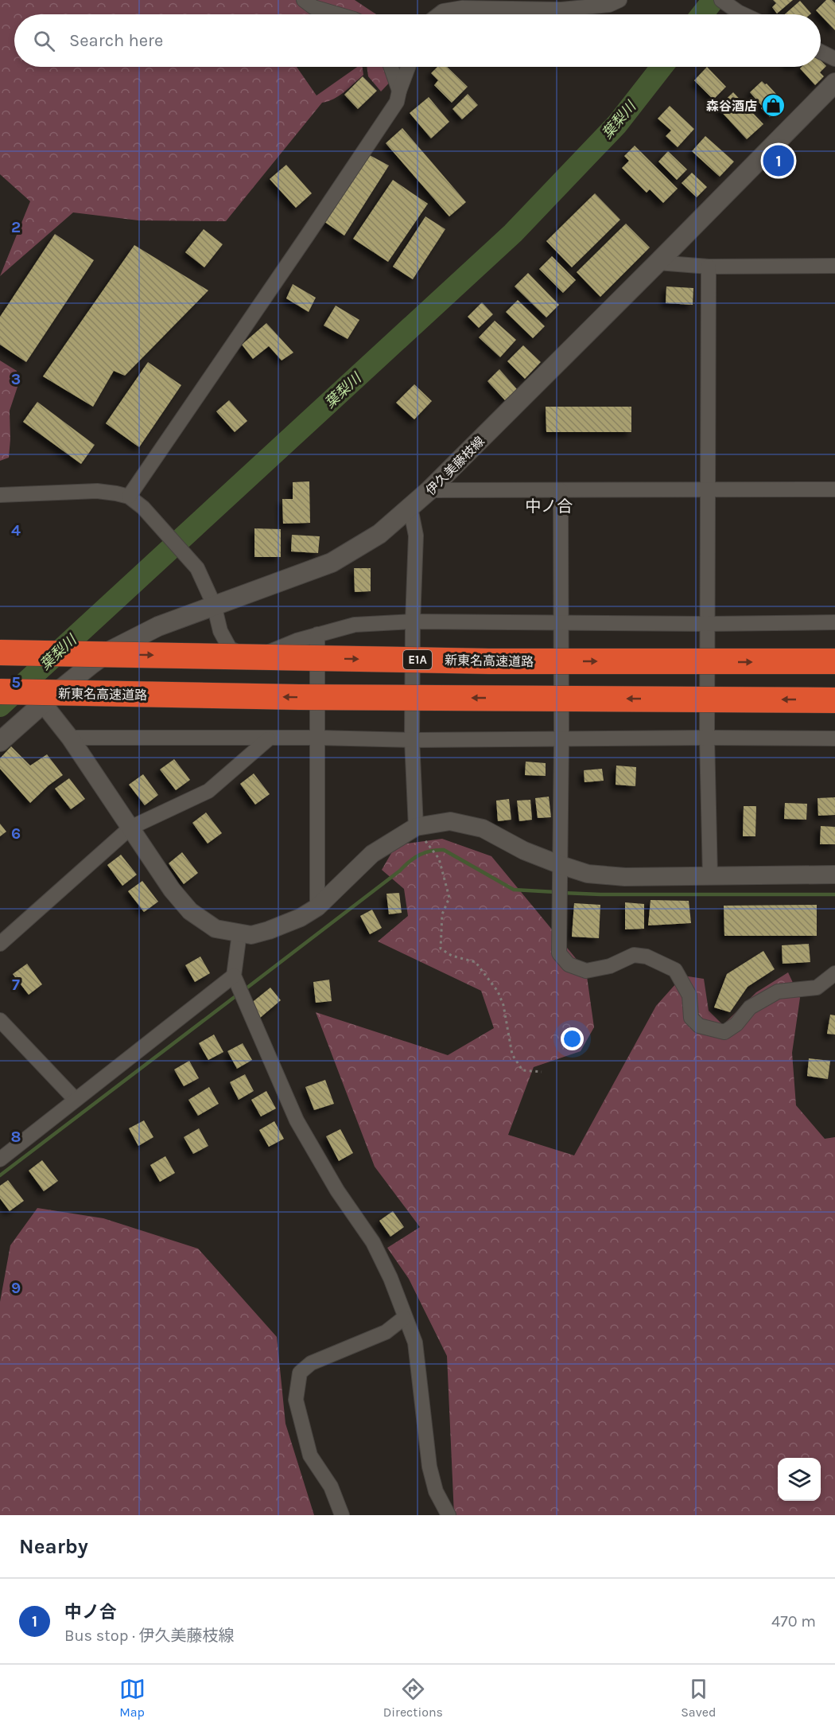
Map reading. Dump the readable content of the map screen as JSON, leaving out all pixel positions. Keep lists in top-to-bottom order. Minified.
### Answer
{"streets":{"highway":["E1A","新東名高速道路"],"main road":["伊久美藤枝線"]},"districts":["中ノ合"],"water":["葉梨川"],"places":{"shop":["森谷酒店"]},"page":{"search":"Search here","pins":"1","heading":"Nearby","list":[{"mark":"1","name":"中ノ合","note":"Bus stop · 伊久美藤枝線","value":"470 m"}],"nav":["Map","Directions","Saved"]},"grid":{"rows":["2","3","4","5","6","7","8","9"]}}
